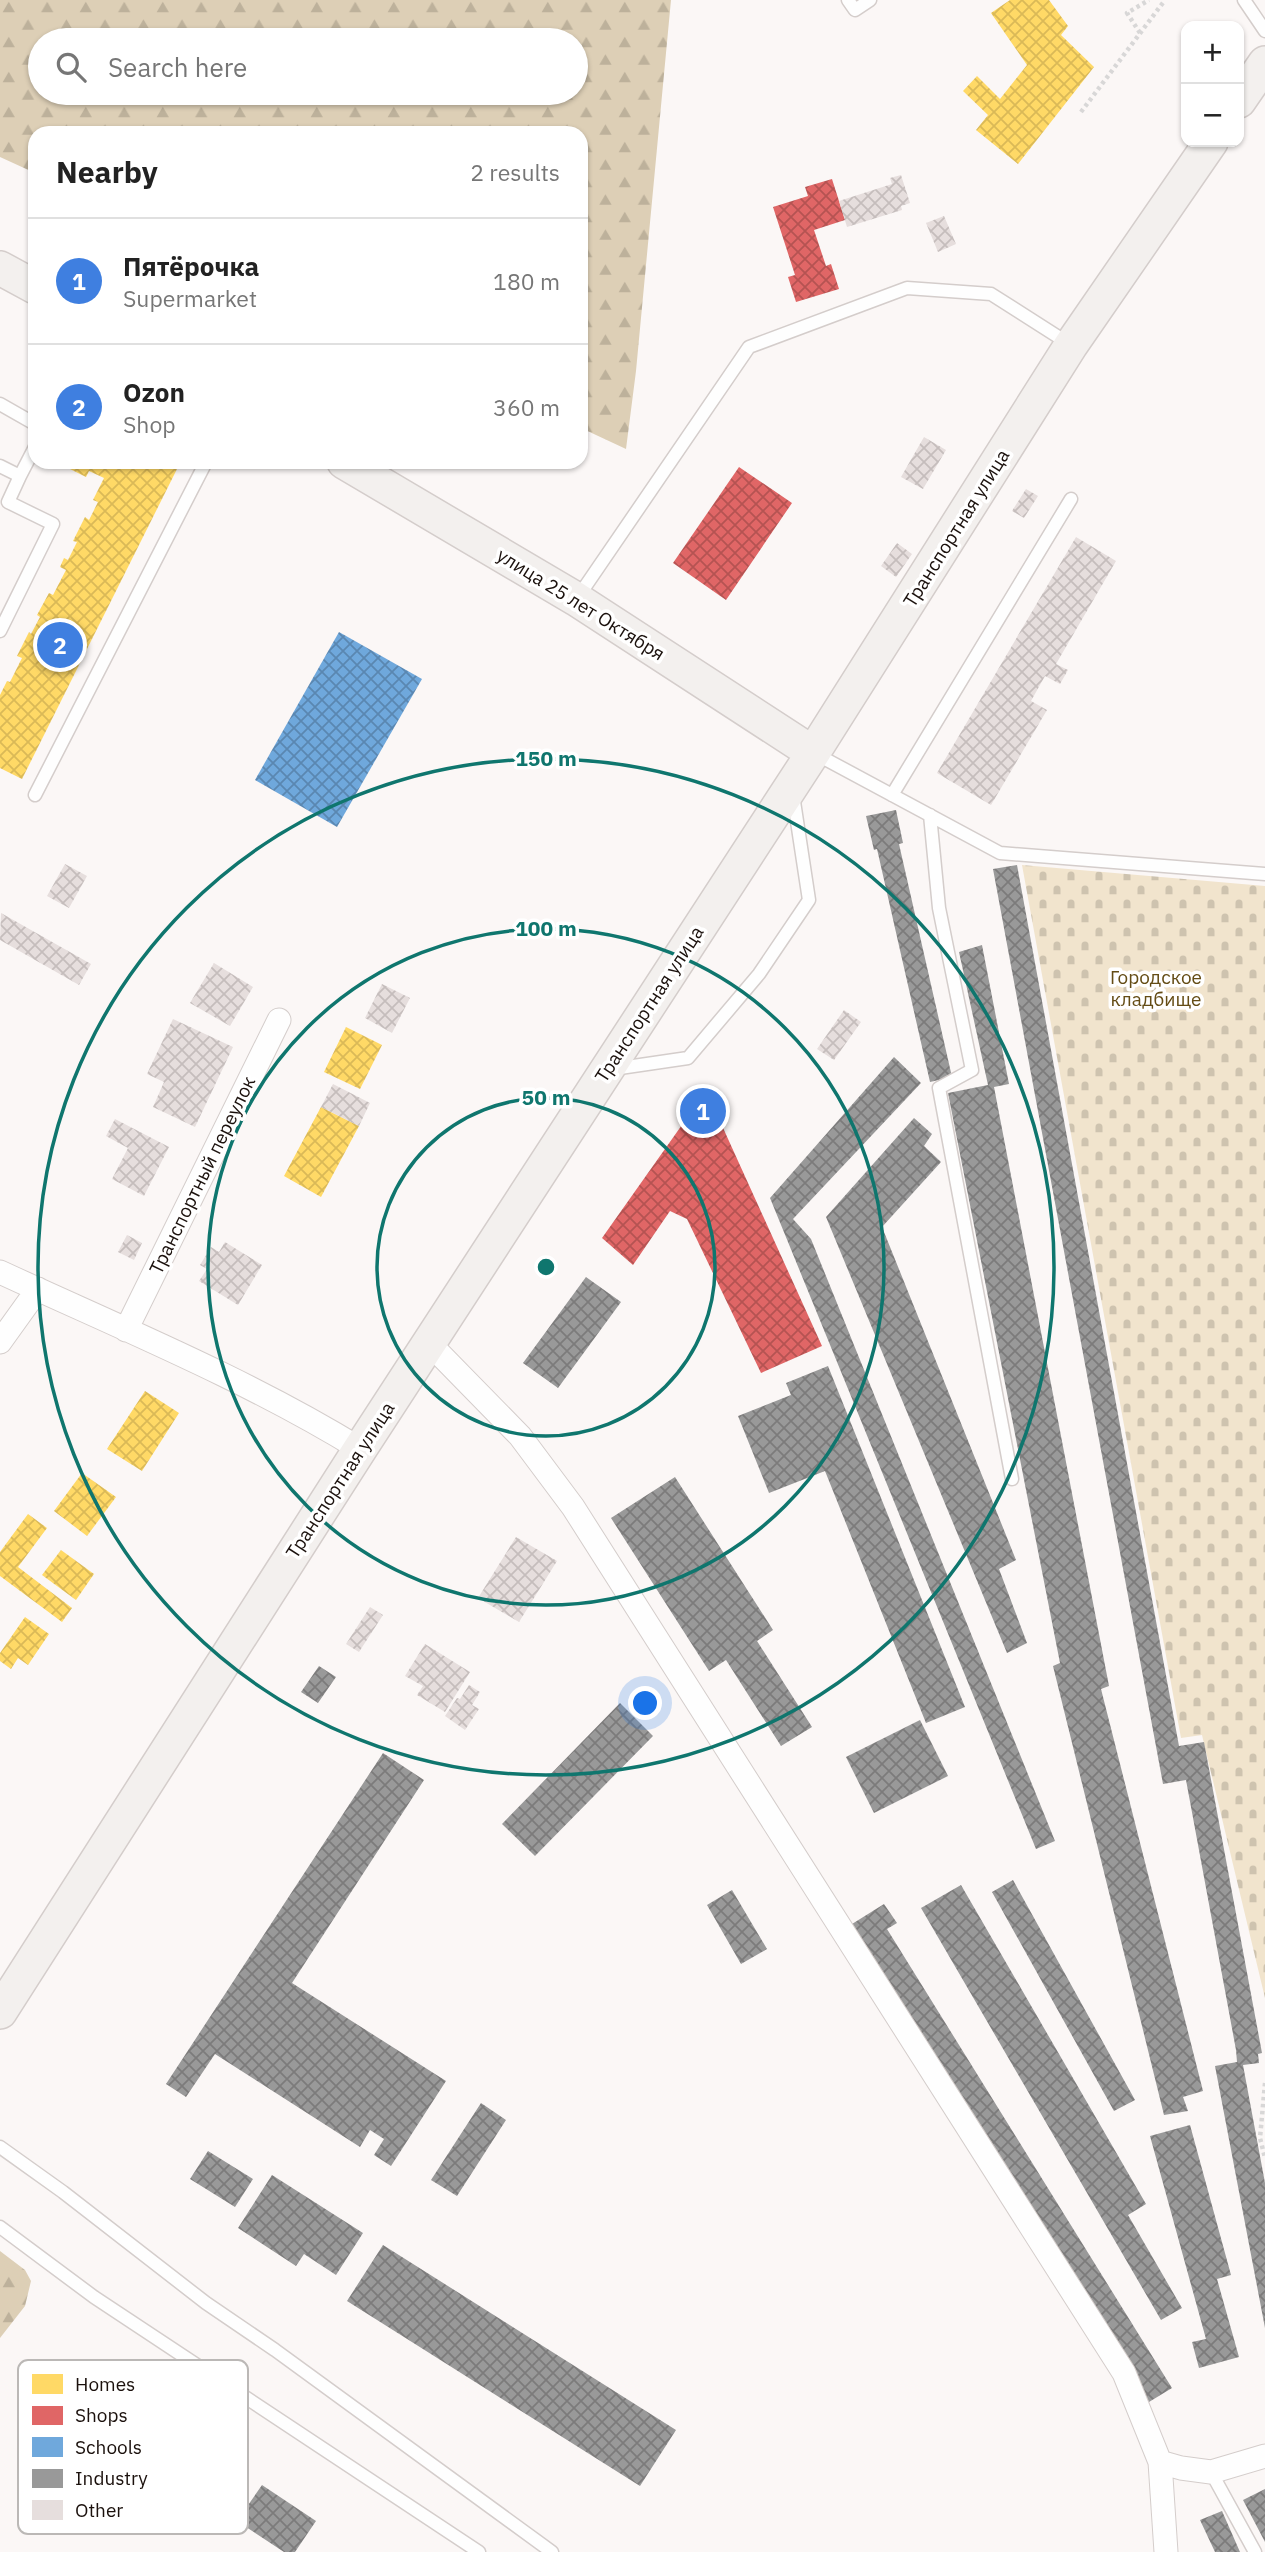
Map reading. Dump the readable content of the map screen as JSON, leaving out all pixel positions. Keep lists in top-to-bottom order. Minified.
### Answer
{"streets":{"main road":["Транспортная улица","улица 25 лет Октября"],"street":["Транспортный переулок"]},"crossings":[["Транспортная улица","улица 25 лет Октября"]],"parks":["Городское кладбище"],"legend":["Homes","Shops","Schools","Industry","Other"],"page":{"map_buttons":["+","−"],"search":"Search here","heading":["Nearby","2 results"],"list":[{"mark":"1","name":"Пятёрочка","note":"Supermarket","value":"180 m"},{"mark":"2","name":"Ozon","note":"Shop","value":"360 m"}],"pins":["2","1"]},"rings":["150 m","100 m","50 m"]}
